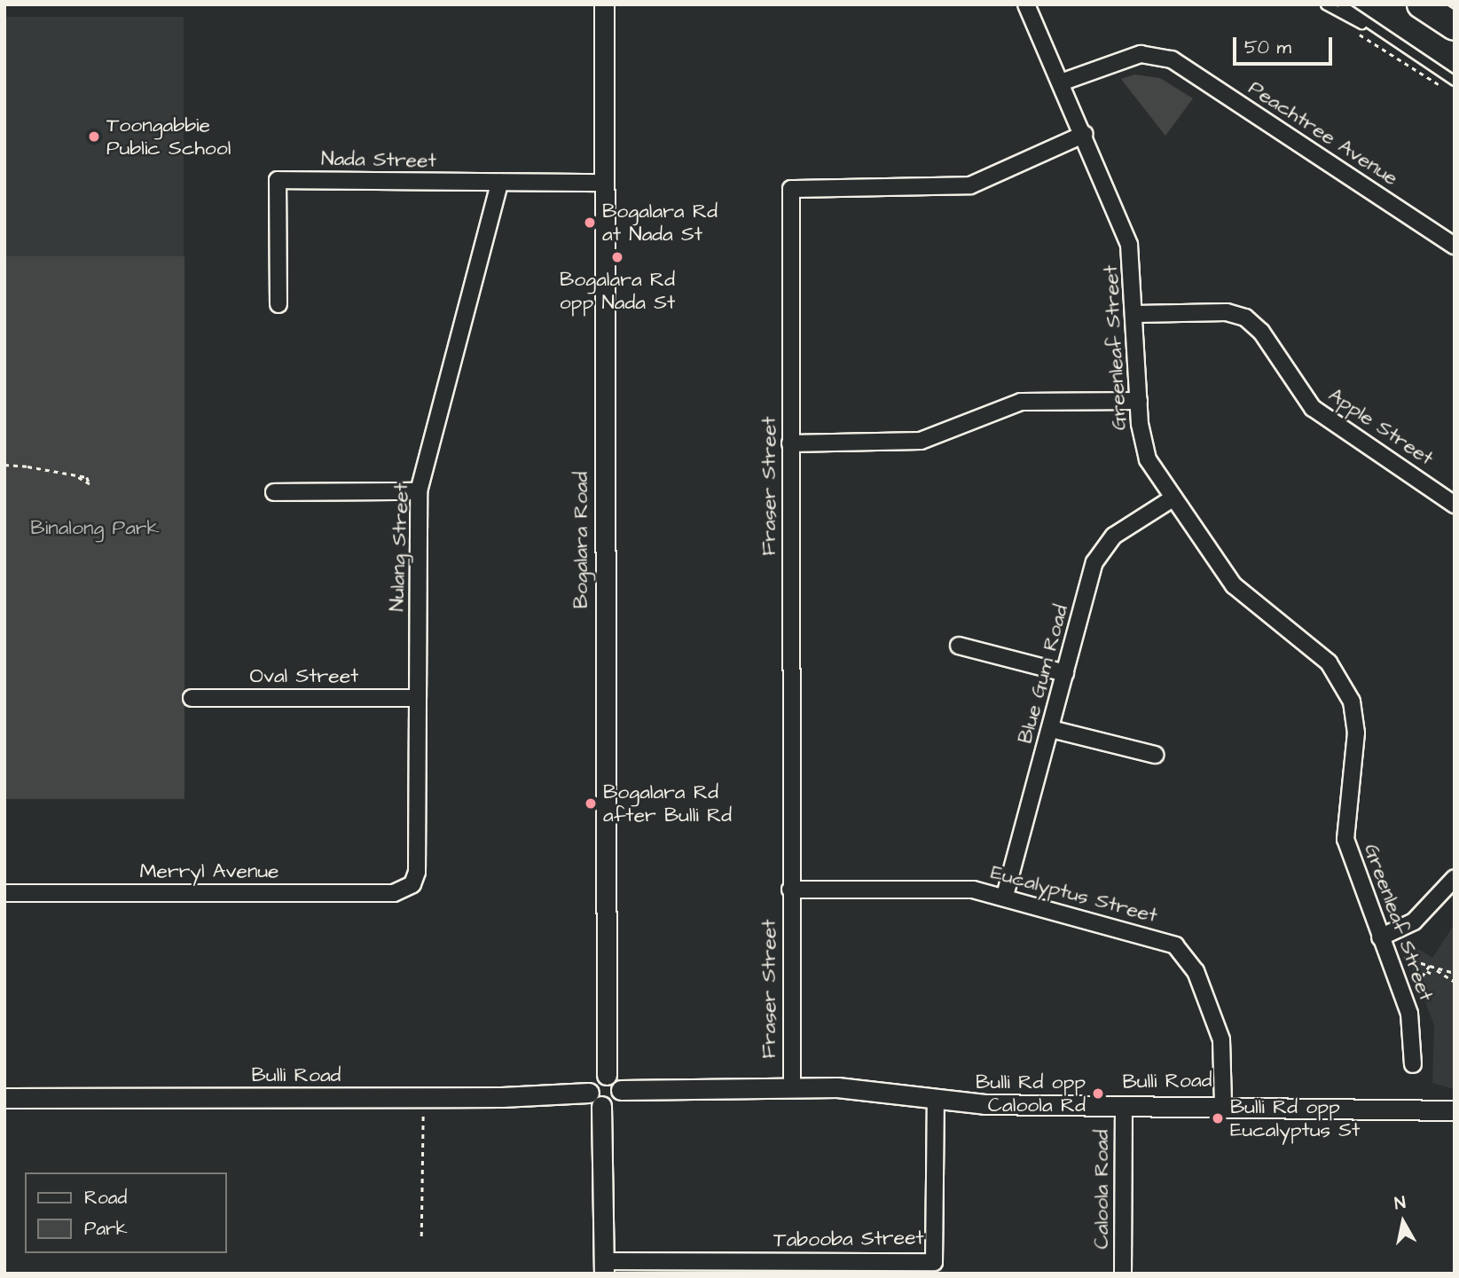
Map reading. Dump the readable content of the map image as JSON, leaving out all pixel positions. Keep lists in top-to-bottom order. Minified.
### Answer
{"streets":{"street":["Peachtree Avenue","Nada Street","Greenleaf Street","Apple Street","Fraser Street","Bogalara Road","Nulang Street","Blue Gum Road","Oval Street","Merryl Avenue","Eucalyptus Street","Bulli Road","Caloola Road","Tabooba Street"]},"crossings":[["Peachtree Avenue","Greenleaf Street"],["Nada Street","Bogalara Road"],["Nada Street","Nulang Street"],["Greenleaf Street","Apple Street"],["Greenleaf Street","Fraser Street"],["Greenleaf Street","Blue Gum Road"],["Fraser Street","Eucalyptus Street"],["Fraser Street","Bulli Road"],["Bogalara Road","Bulli Road"],["Nulang Street","Oval Street"],["Nulang Street","Merryl Avenue"],["Blue Gum Road","Eucalyptus Street"],["Eucalyptus Street","Bulli Road"],["Bulli Road","Caloola Road"],["Bulli Road","Tabooba Street"]],"parks":["Binalong Park"],"places":["Toongabbie Public School","Bogalara Rd at Nada St","Bogalara Rd opp Nada St","Bogalara Rd after Bulli Rd","Bulli Rd opp Caloola Rd","Bulli Rd opp Eucalyptus St"],"legend":["Road","Park"],"scale_bar":"50 m","north":"top"}
